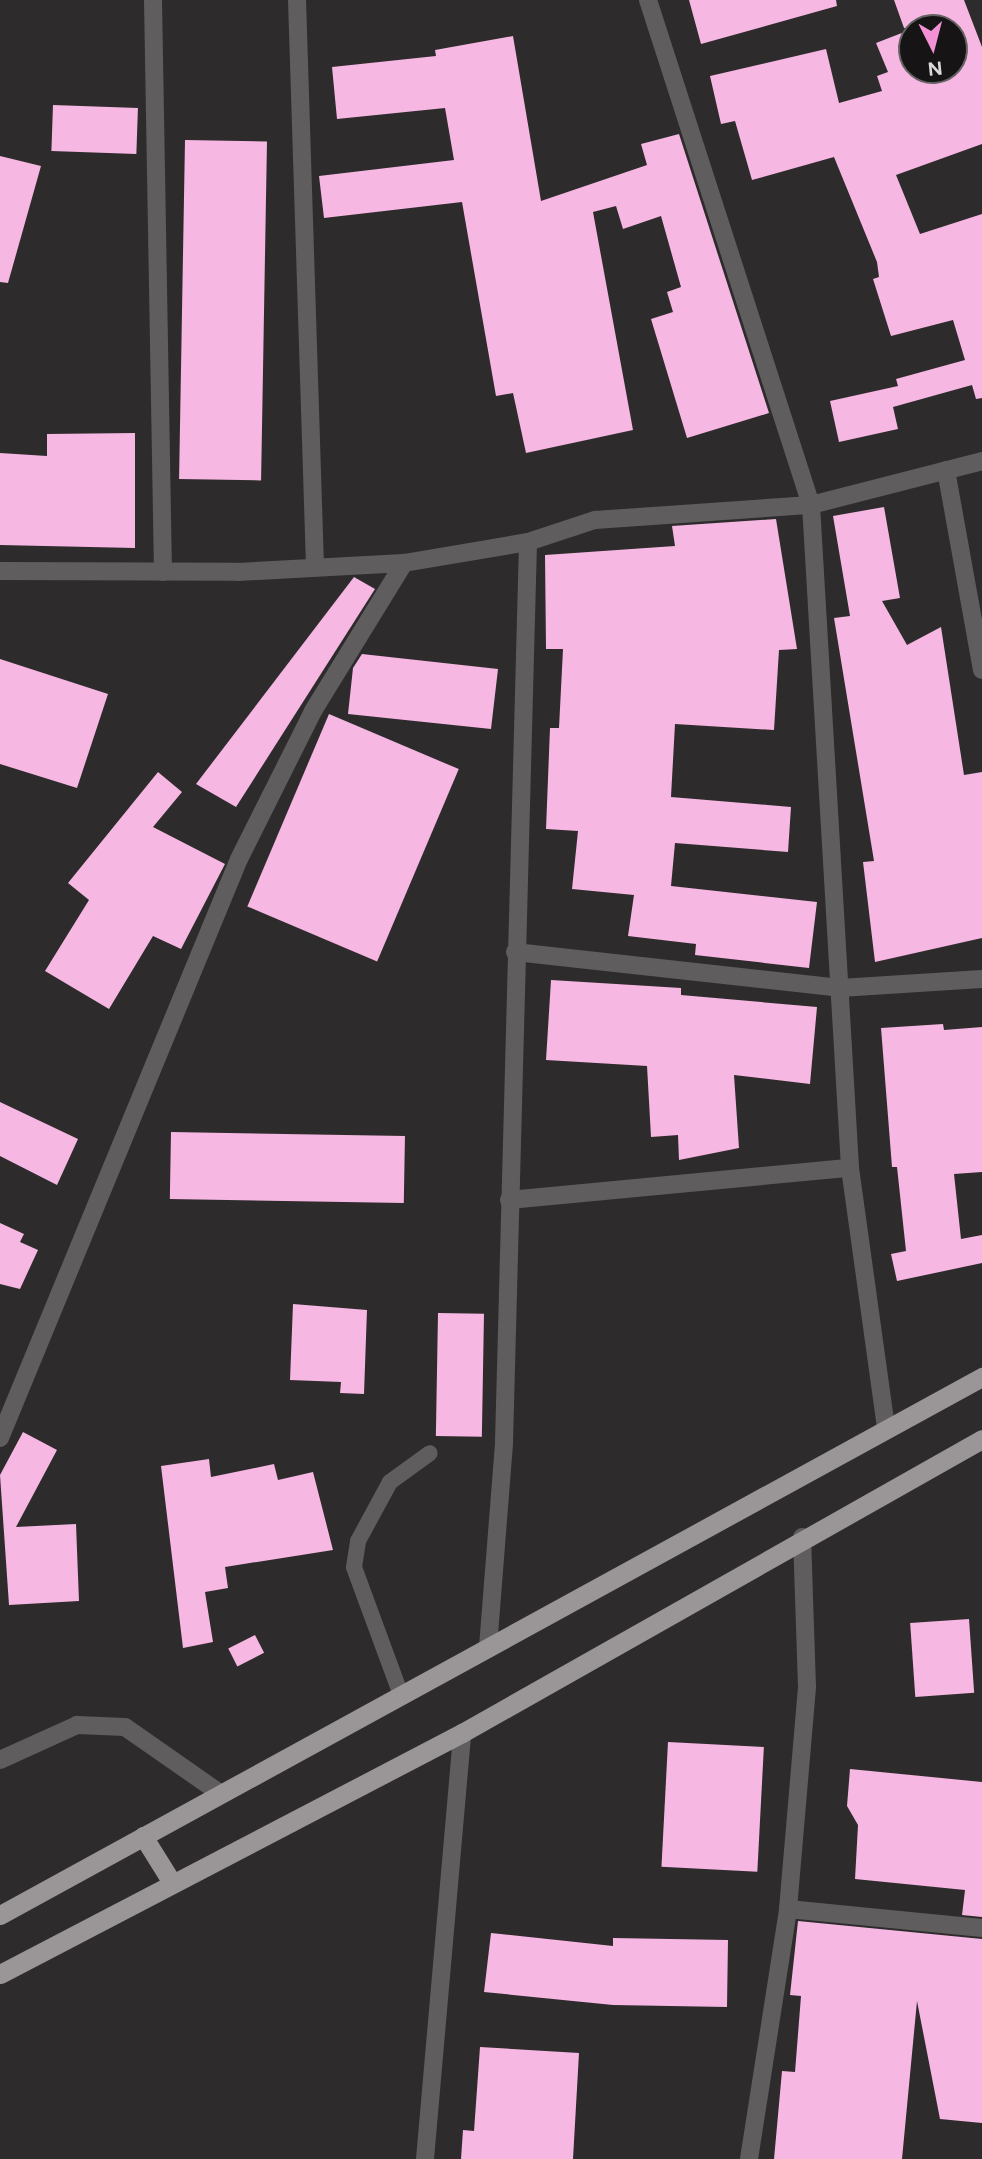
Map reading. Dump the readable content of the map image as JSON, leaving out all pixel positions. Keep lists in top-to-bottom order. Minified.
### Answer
{"north":"bottom"}
